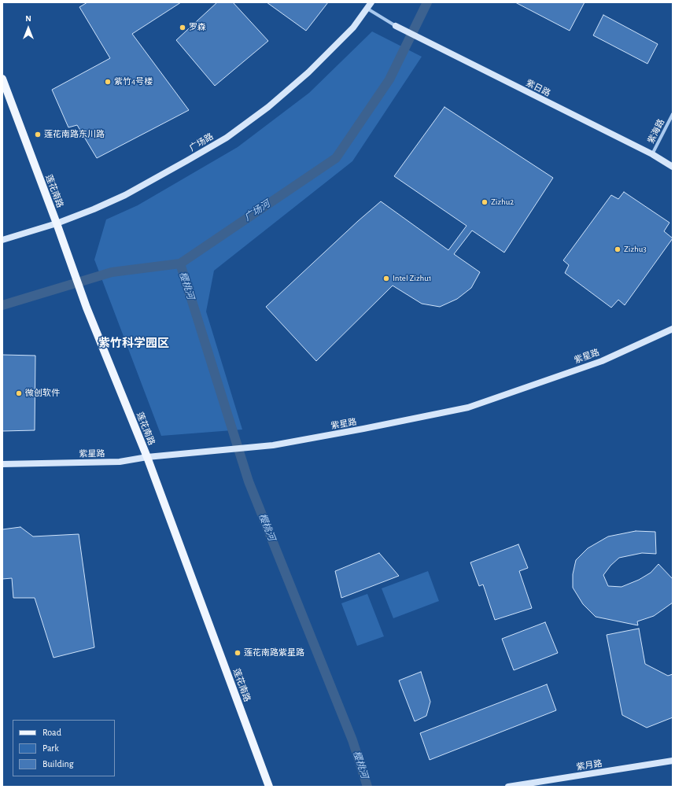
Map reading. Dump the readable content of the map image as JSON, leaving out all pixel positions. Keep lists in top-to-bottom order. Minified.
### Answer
{"streets":{"main road":["莲花南路"],"street":["紫日路","紫海路","广场路","紫星路","紫月路"]},"crossings":[["紫日路","紫海路"],["广场路","莲花南路"],["莲花南路","紫星路"]],"districts":["紫竹科学园区"],"water":["广场河","樱桃河"],"places":["罗森","紫竹4号楼","莲花南路东川路","Zizhu2","Zizhu3","Intel Zizhu1","微创软件","莲花南路紫星路"],"legend":["Road","Park","Building"],"north":"top"}
